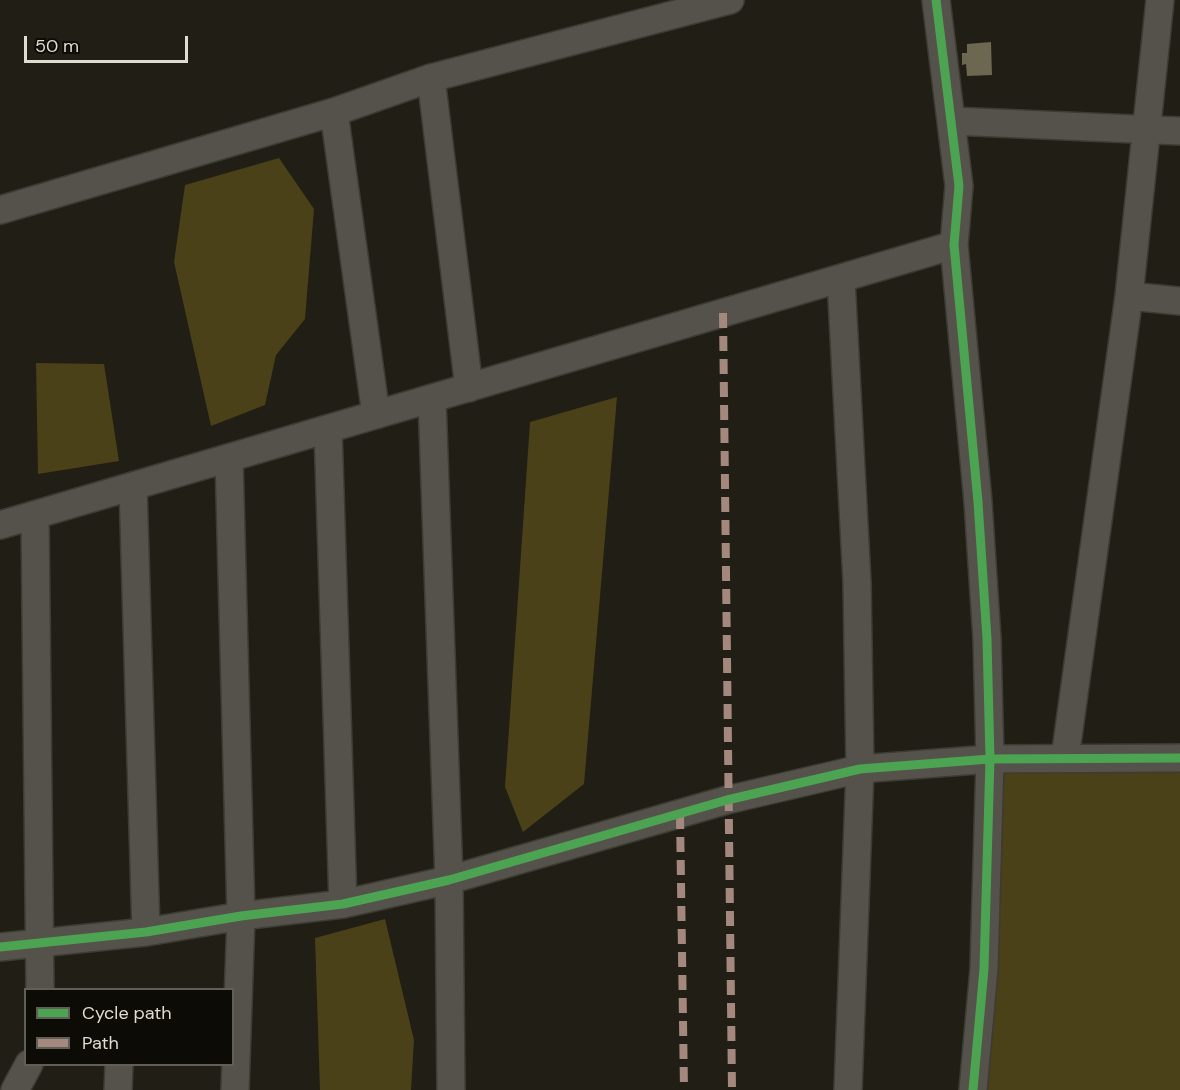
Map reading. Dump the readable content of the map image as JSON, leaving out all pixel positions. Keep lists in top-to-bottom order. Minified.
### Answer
{"legend":["Cycle path","Path"],"scale_bar":"50 m"}
